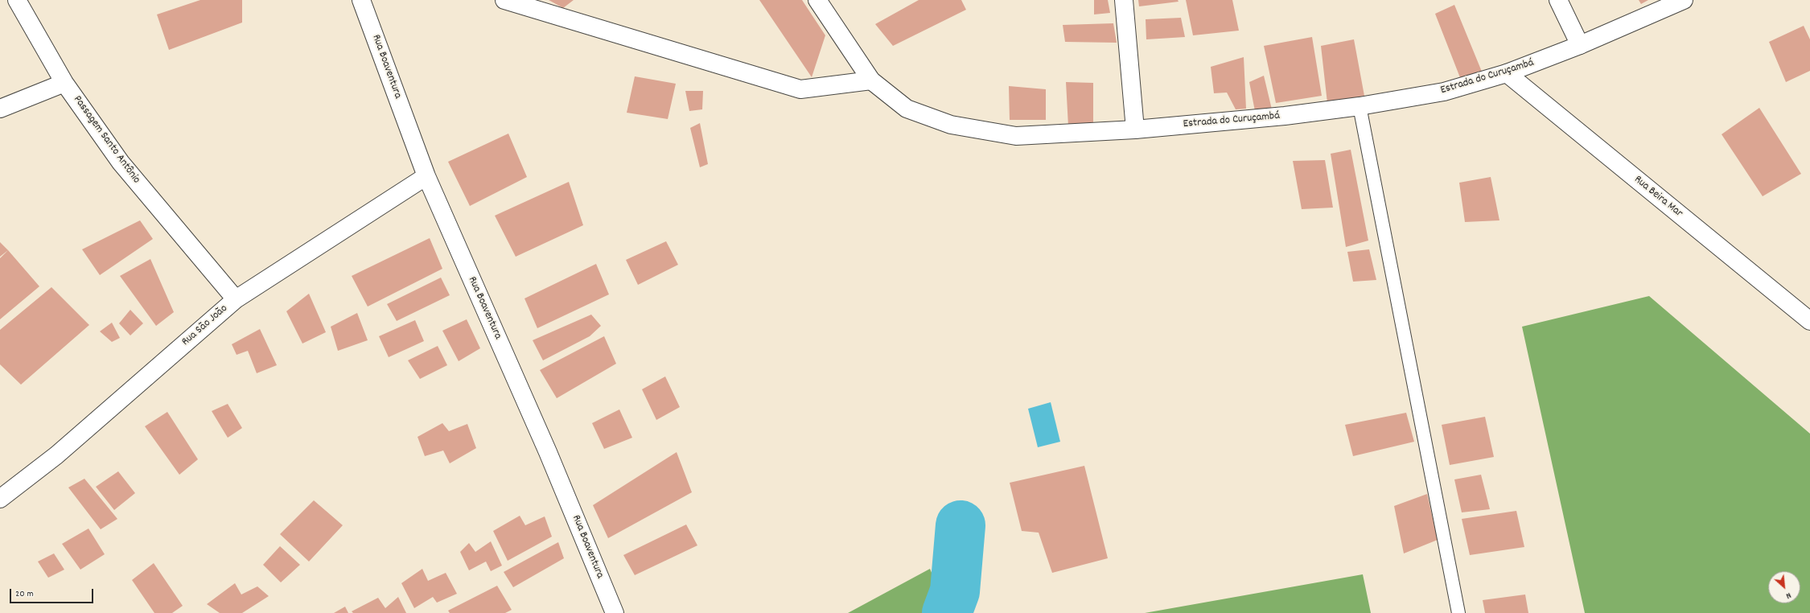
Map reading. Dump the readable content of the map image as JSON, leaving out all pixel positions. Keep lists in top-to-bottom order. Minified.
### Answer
{"streets":{"street":["Rua Boaventura","Estrada do Curuçambá","Passagem Santo Antônio","Rua Beira Mar","Rua São João"]},"crossings":[["Rua Boaventura","Rua São João"],["Estrada do Curuçambá","Rua Beira Mar"],["Passagem Santo Antônio","Rua São João"]],"scale_bar":"20 m","north":"bottom right"}
